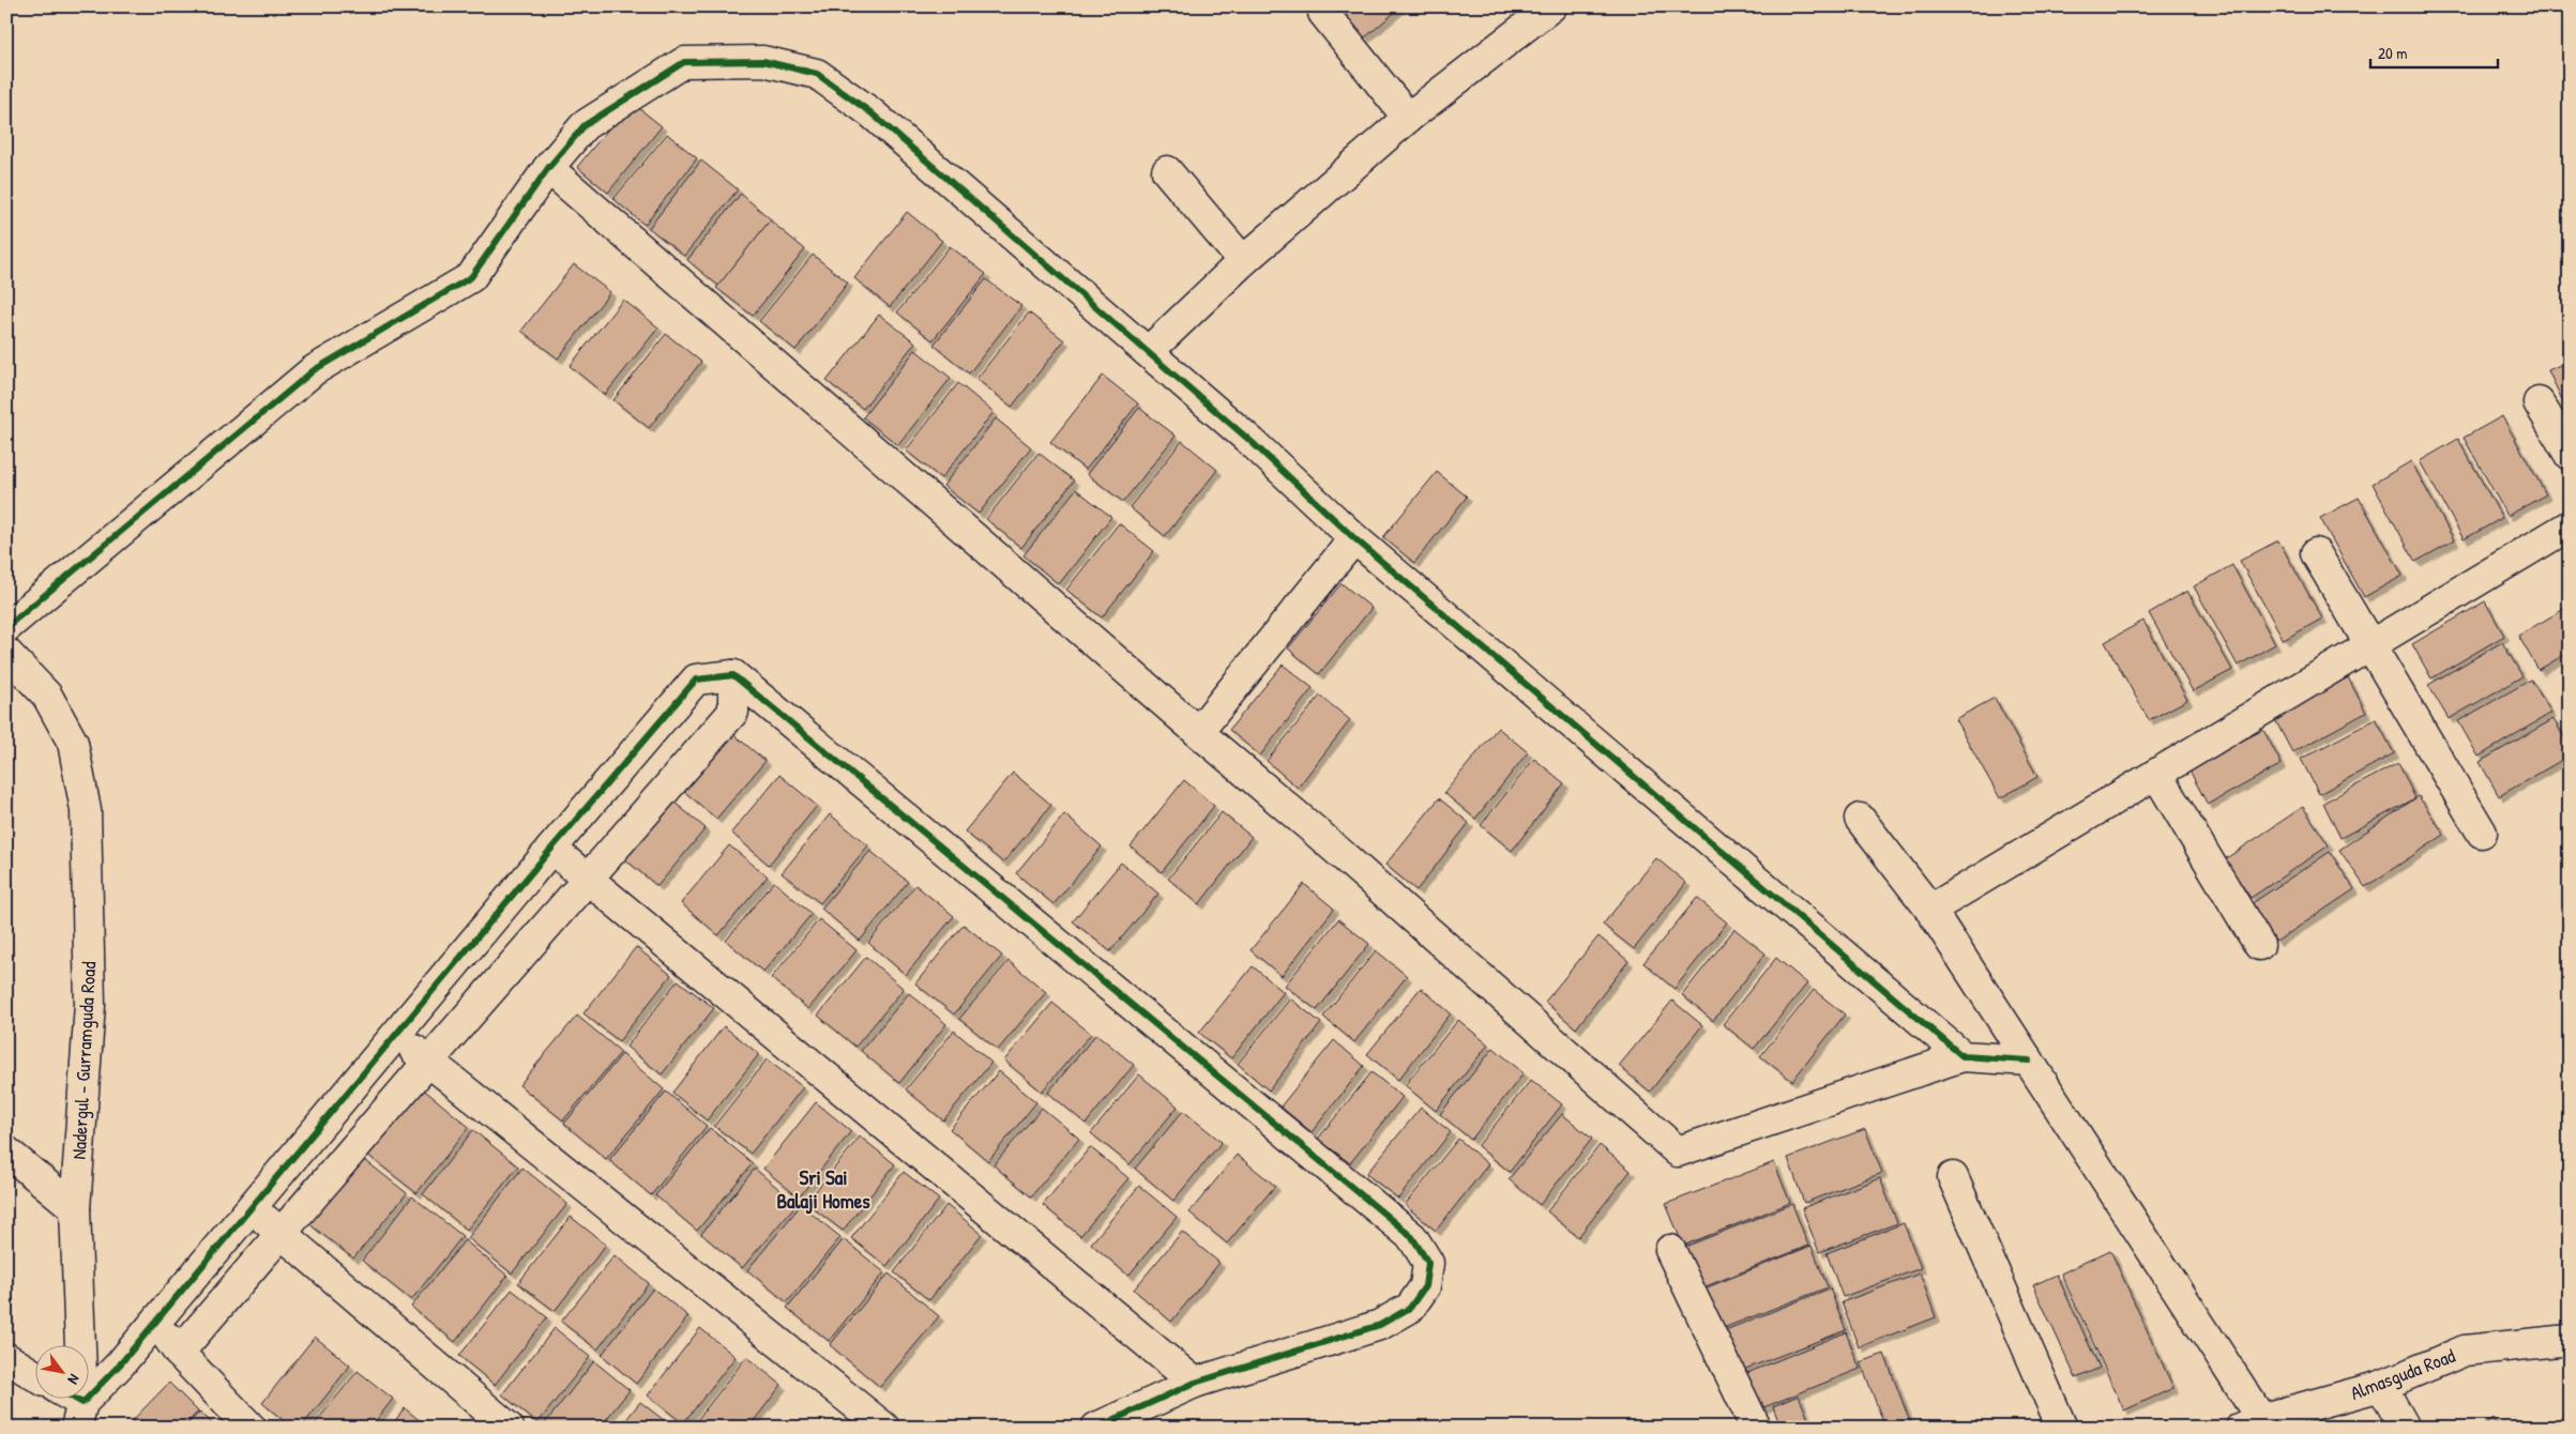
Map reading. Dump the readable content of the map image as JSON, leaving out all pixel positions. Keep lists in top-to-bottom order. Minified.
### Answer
{"streets":{"street":["Nadergul - Gurramguda Road","Almasguda Road"]},"districts":["Sri Sai Balaji Homes"],"scale_bar":"20 m","north":"bottom right"}
